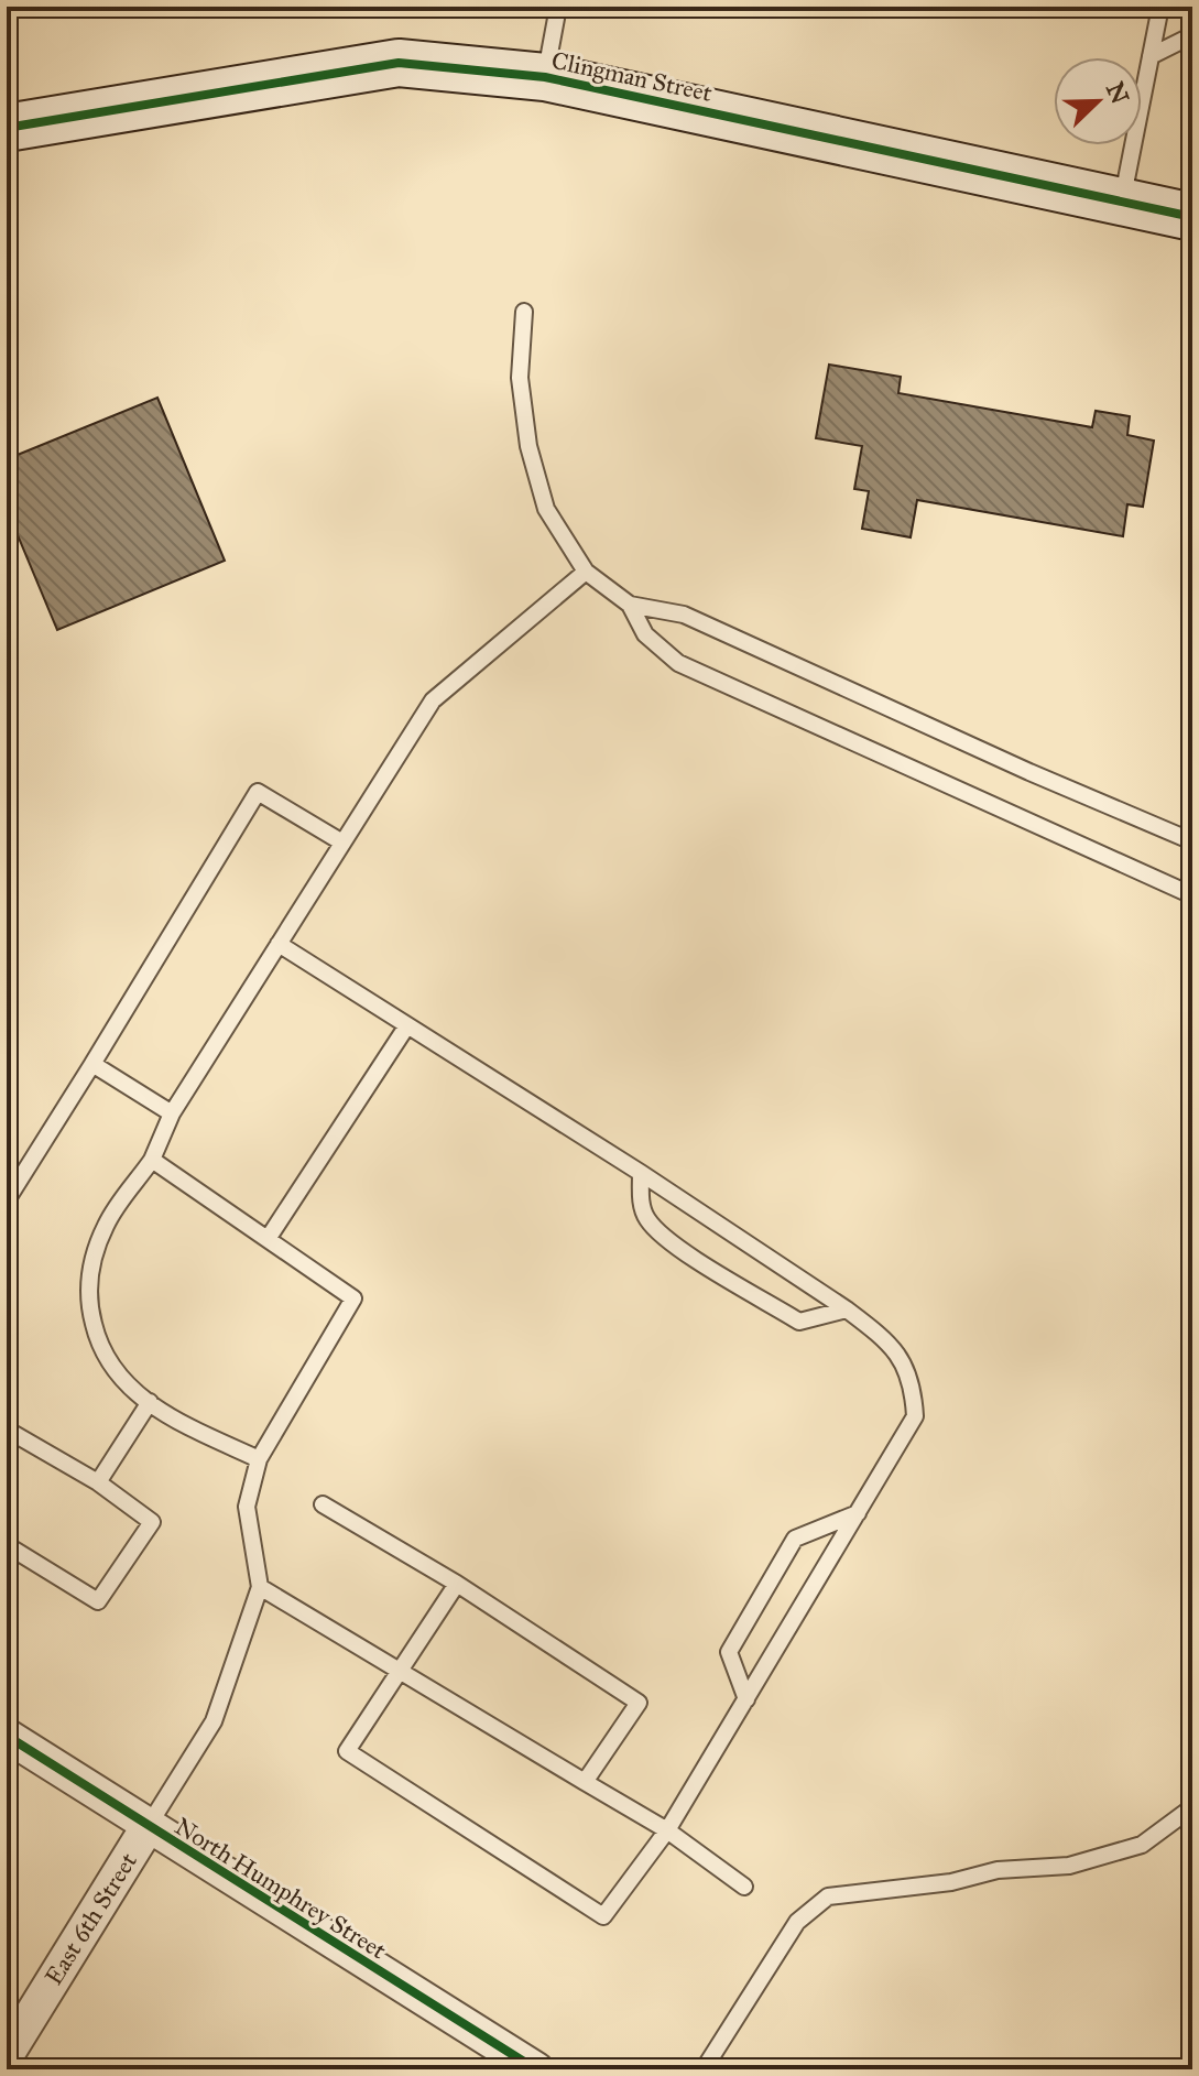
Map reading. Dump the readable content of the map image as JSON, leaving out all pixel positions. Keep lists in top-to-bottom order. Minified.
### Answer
{"streets":{"street":["Clingman Street","North Humphrey Street","East 6th Street"]},"crossings":[["North Humphrey Street","East 6th Street"]],"north":"top right"}
